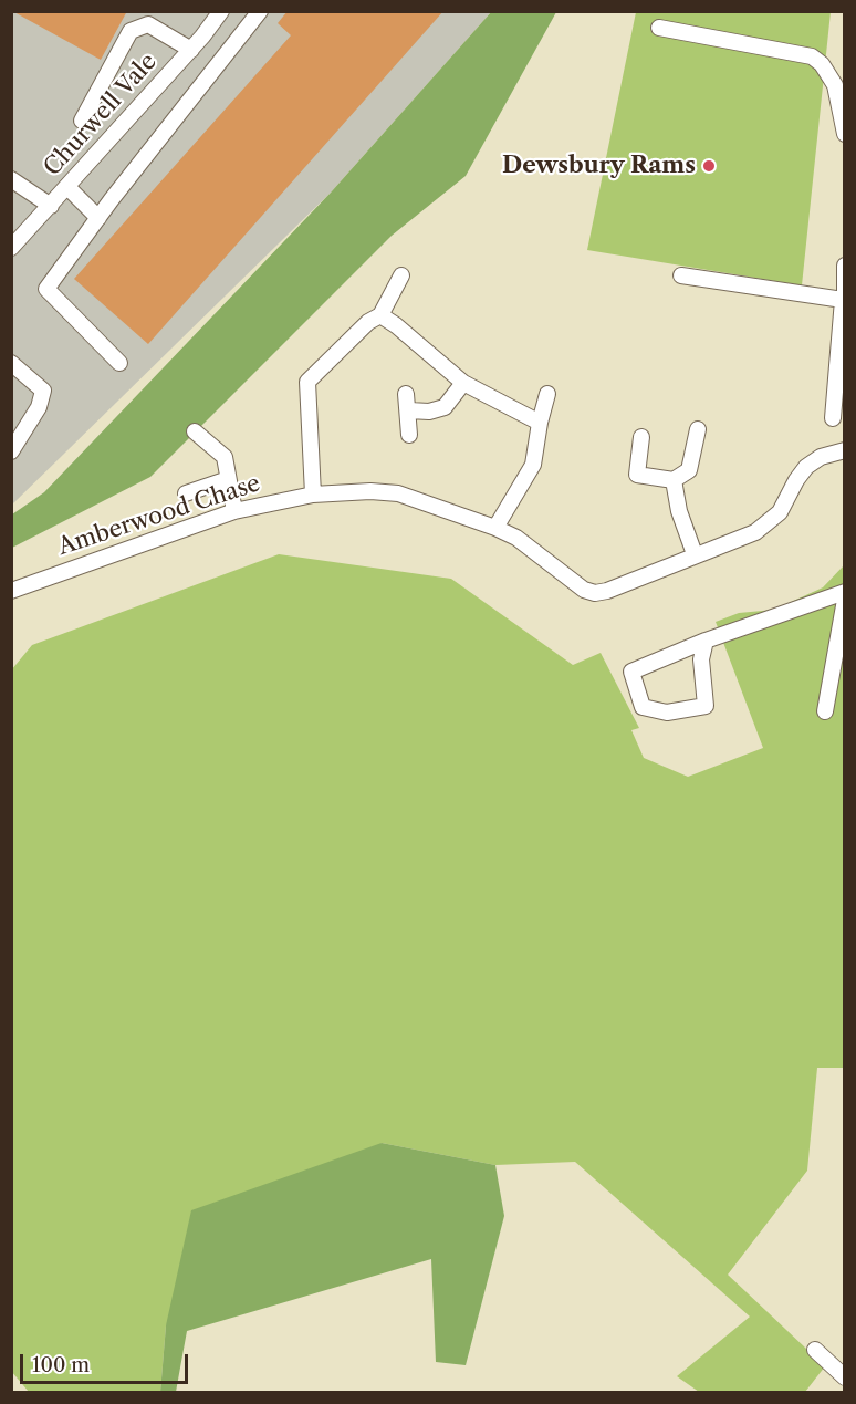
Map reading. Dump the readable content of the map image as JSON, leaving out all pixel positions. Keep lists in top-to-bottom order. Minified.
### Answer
{"streets":{"street":["Churwell Vale","Amberwood Chase"]},"places":["Dewsbury Rams"],"scale_bar":"100 m"}
